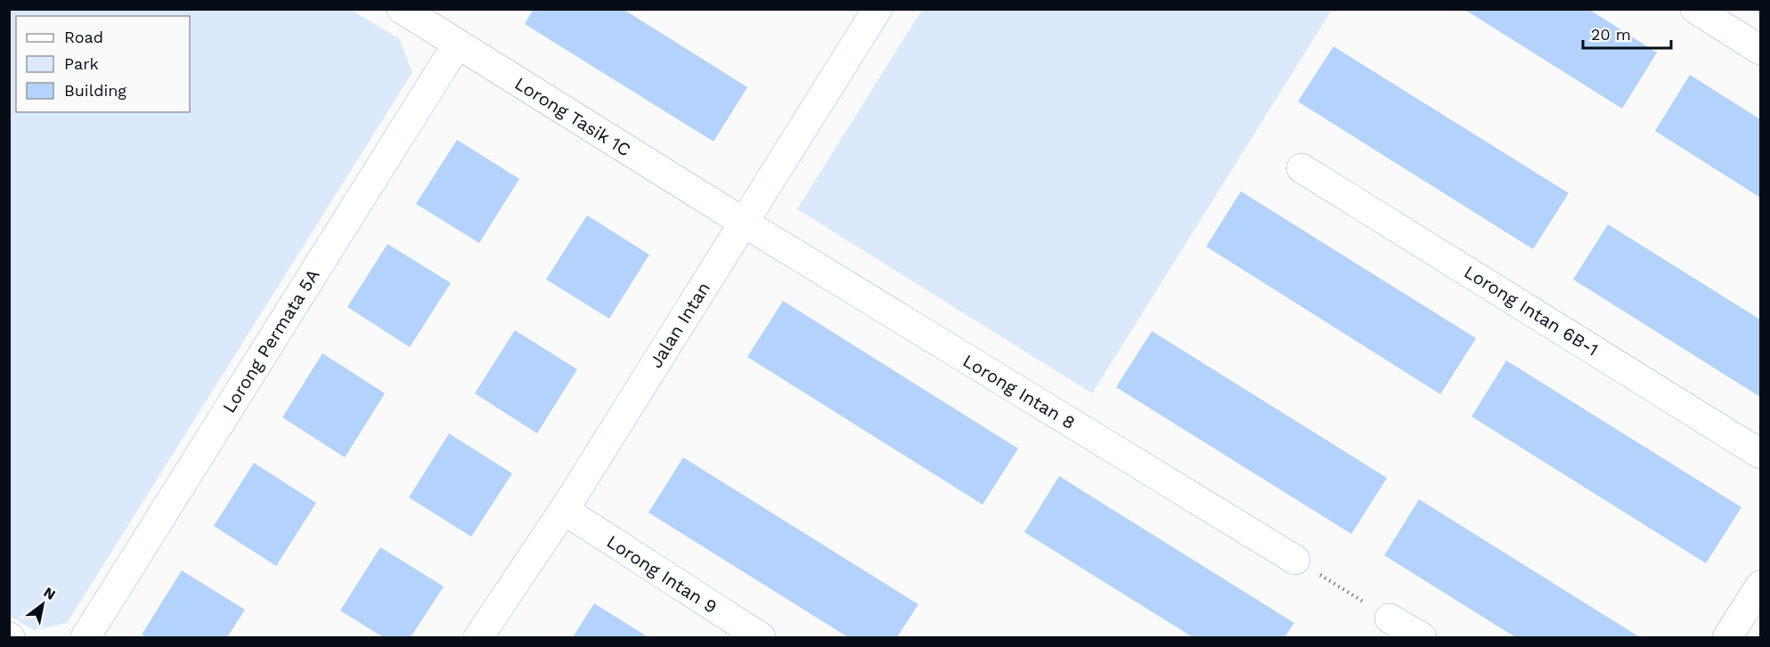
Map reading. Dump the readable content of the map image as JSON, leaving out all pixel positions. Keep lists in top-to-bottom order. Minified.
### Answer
{"streets":{"street":["Lorong Tasik 1C","Lorong Intan 6B-1","Jalan Intan","Lorong Permata 5A","Lorong Intan 8","Lorong Intan 9"]},"crossings":[["Lorong Tasik 1C","Jalan Intan"],["Lorong Tasik 1C","Lorong Permata 5A"],["Lorong Tasik 1C","Lorong Intan 8"],["Jalan Intan","Lorong Intan 8"],["Jalan Intan","Lorong Intan 9"]],"legend":["Road","Park","Building"],"scale_bar":"20 m","north":"top right"}
